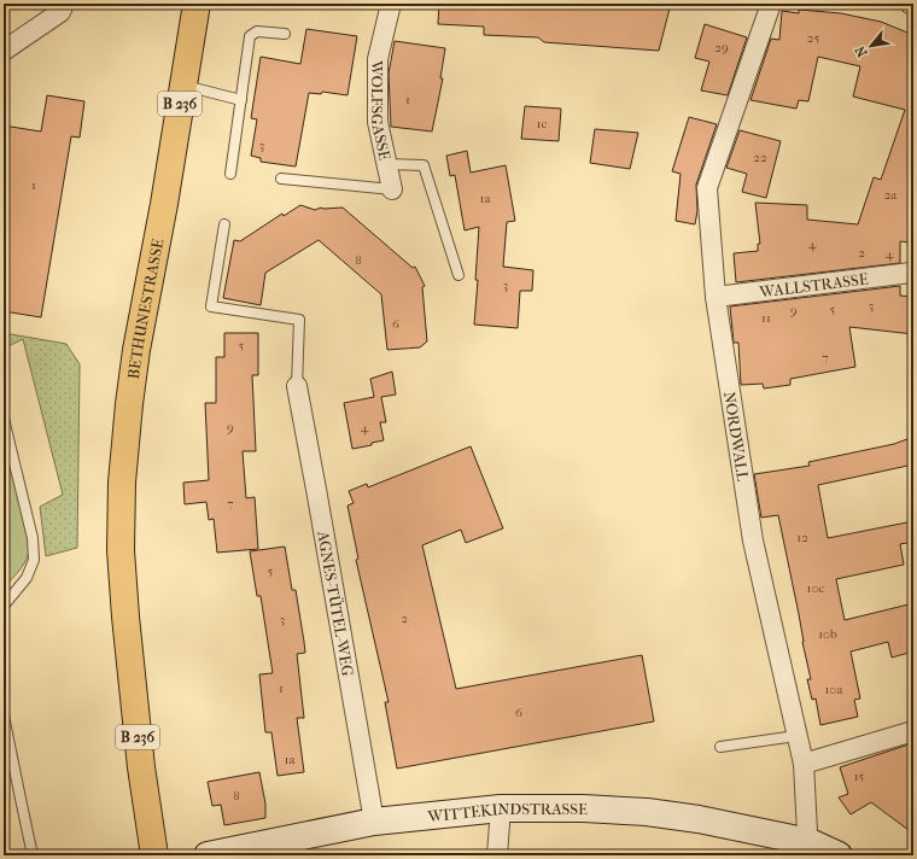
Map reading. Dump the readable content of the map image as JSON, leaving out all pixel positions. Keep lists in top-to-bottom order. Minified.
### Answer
{"streets":{"main road":["B 236","BETHUNESTRASSE","WITTEKINDSTRASSE"],"street":["WOLFSGASSE","WALLSTRASSE","NORDWALL","AGNES-TÜTEL-WEG"]},"crossings":[["WALLSTRASSE","NORDWALL"],["NORDWALL","WITTEKINDSTRASSE"],["AGNES-TÜTEL-WEG","WITTEKINDSTRASSE"]],"house_numbers":["25","29","1","1c","3","22","1","2a","1a","4","2","4","8","3","3","5","9","11","6","5","7","9","4","7","12","5","10c","2","3","10b","1","10a","6","1a","15","8"],"north":"bottom left"}
